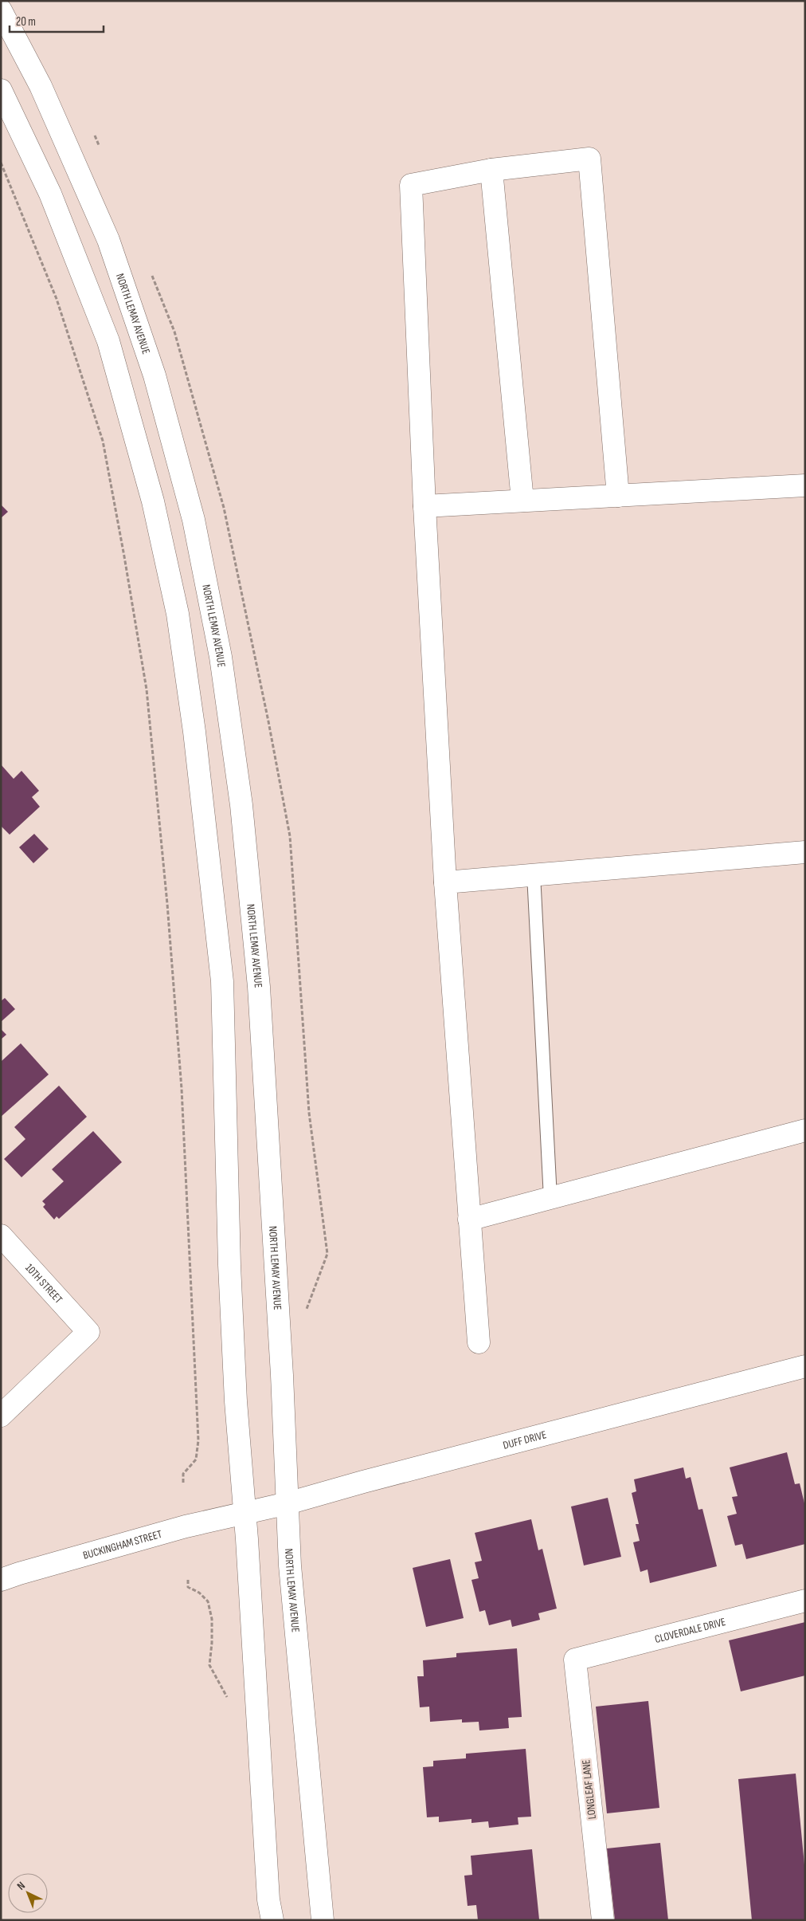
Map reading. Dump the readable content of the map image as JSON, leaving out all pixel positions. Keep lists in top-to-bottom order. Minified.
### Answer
{"streets":{"street":["NORTH LEMAY AVENUE","10TH STREET","DUFF DRIVE","BUCKINGHAM STREET","CLOVERDALE DRIVE","LONGLEAF LANE"]},"crossings":[["NORTH LEMAY AVENUE","DUFF DRIVE"],["DUFF DRIVE","BUCKINGHAM STREET"],["CLOVERDALE DRIVE","LONGLEAF LANE"]],"scale_bar":"20 m","north":"top left"}
